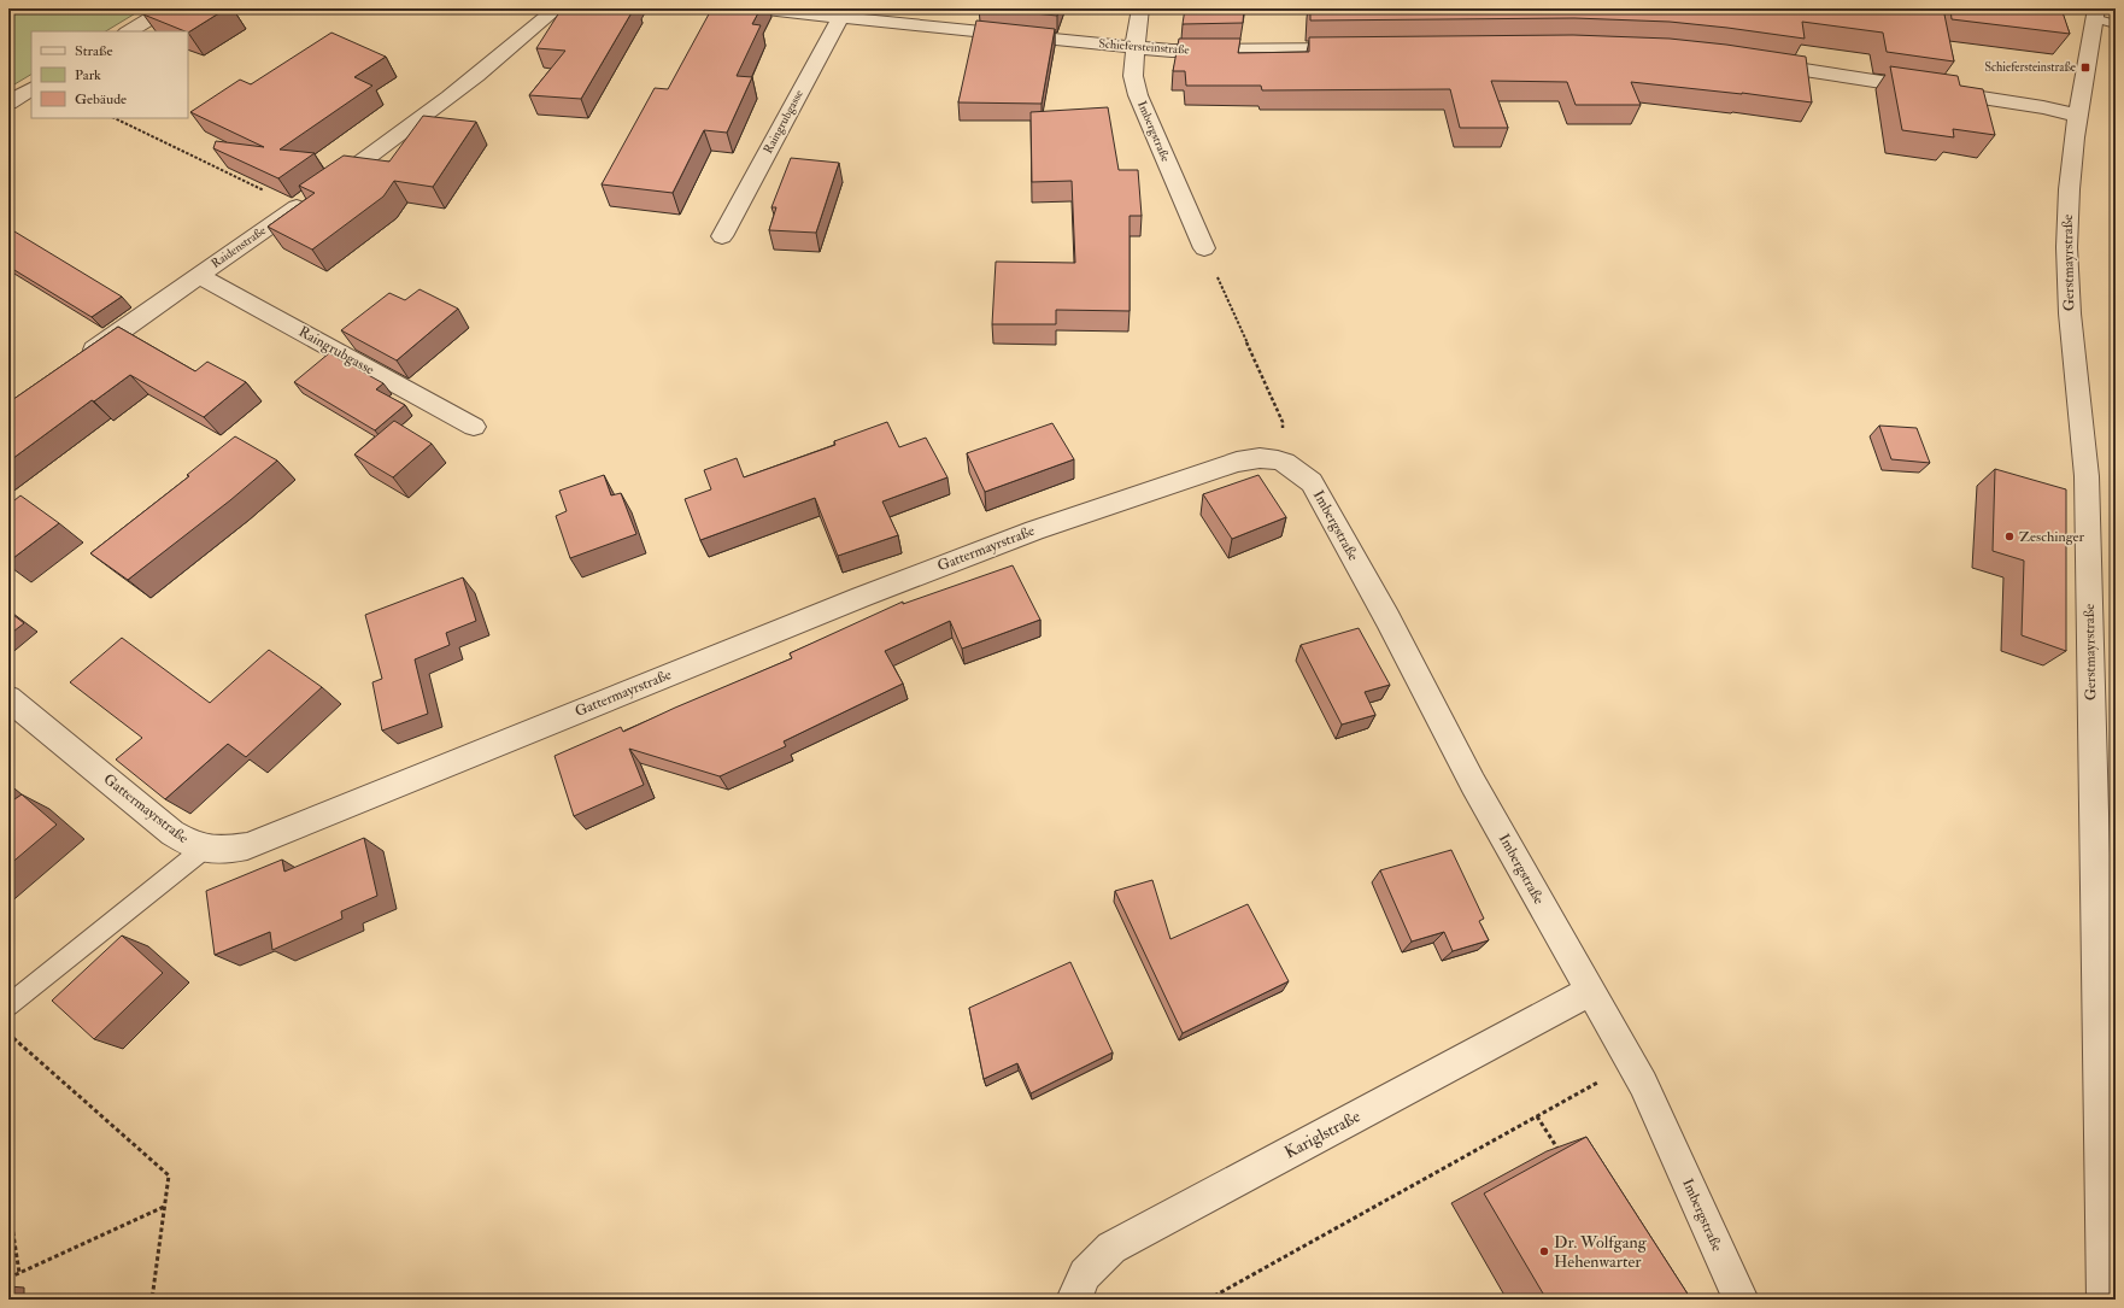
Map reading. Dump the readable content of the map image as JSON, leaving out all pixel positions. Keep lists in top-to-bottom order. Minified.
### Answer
{"streets":{"street":["Schiefersteinstraße","Raingrubgasse","Imbergstraße","Raidenstraße","Gerstmayrstraße","Gattermayrstraße","Kariglstraße"]},"crossings":[["Schiefersteinstraße","Raingrubgasse"],["Schiefersteinstraße","Imbergstraße"],["Raingrubgasse","Raidenstraße"],["Imbergstraße","Gattermayrstraße"],["Imbergstraße","Kariglstraße"]],"places":{"transit":["Schiefersteinstraße"],"other":["Zeschinger","Dr. Wolfgang Hehenwarter"]},"legend":["Straße","Park","Gebäude"]}
